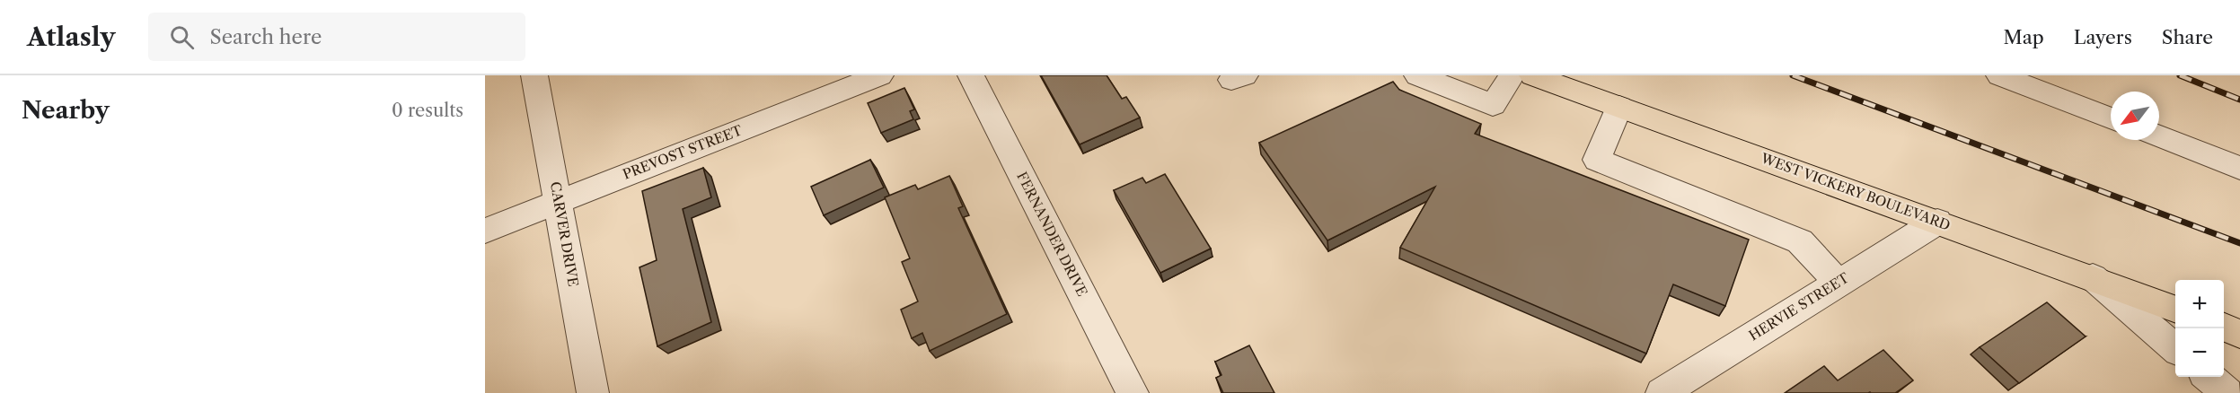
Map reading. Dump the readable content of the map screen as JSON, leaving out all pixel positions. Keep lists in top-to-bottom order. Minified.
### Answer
{"streets":{"main road":["WEST VICKERY BOULEVARD"],"street":["PREVOST STREET","CARVER DRIVE","FERNANDER DRIVE","HERVIE STREET"]},"crossings":[["PREVOST STREET","CARVER DRIVE"],["WEST VICKERY BOULEVARD","HERVIE STREET"]],"north":"bottom left","page":{"header":"Atlasly","search":"Search here","nav":["Map","Layers","Share"],"heading":["Nearby","0 results"],"map_buttons":["+","−"]}}
